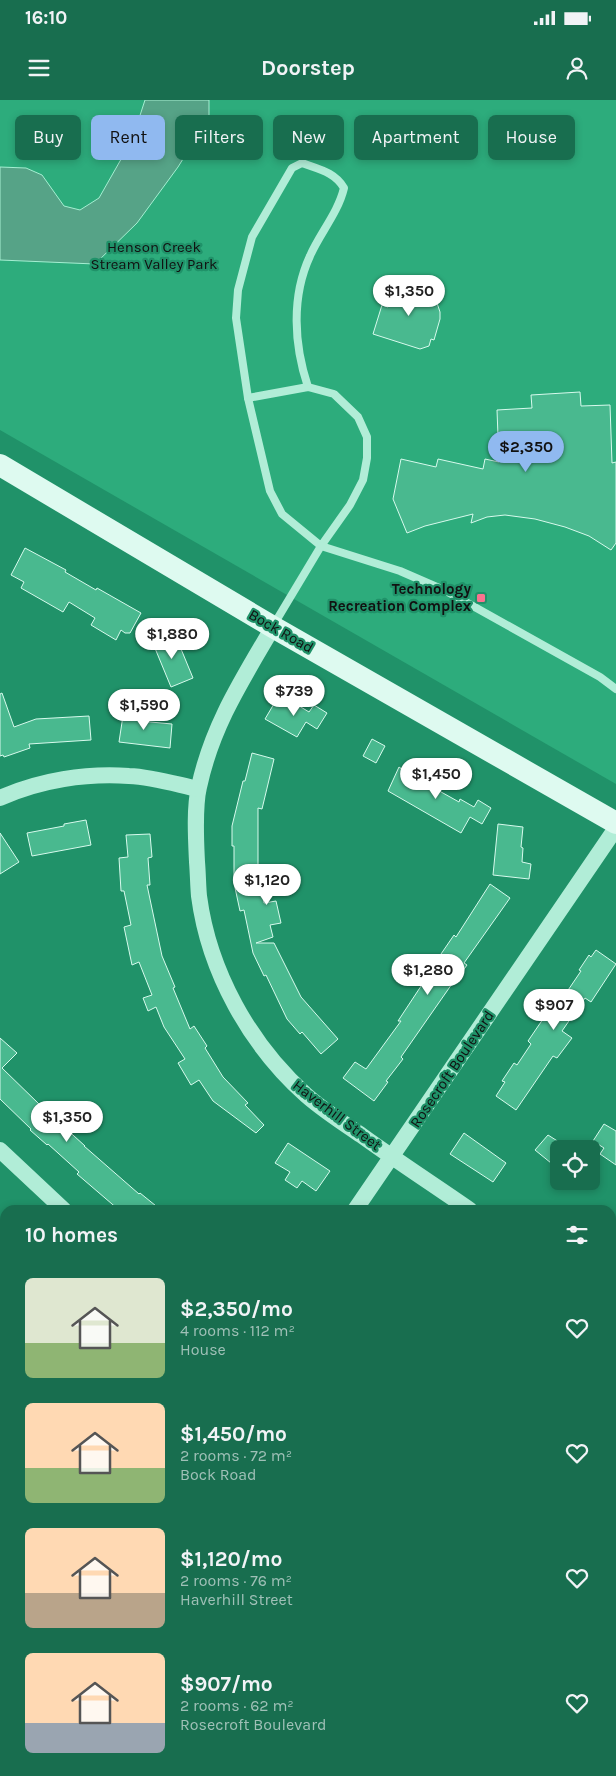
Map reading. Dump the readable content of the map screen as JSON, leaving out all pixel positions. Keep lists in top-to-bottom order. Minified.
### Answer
{"streets":{"main road":["Bock Road"],"street":["Rosecroft Boulevard","Haverhill Street"]},"crossings":[["Bock Road","Haverhill Street"],["Rosecroft Boulevard","Haverhill Street"]],"parks":["Henson Creek Stream Valley Park"],"places":{"transit":["Technology Recreation Complex"]},"page":{"status":"16:10","header":"Doorstep","chip":["Buy","Rent","Filters","New","Apartment","House"],"price":["$1,350","$2,350","$1,880","$739","$1,590","$1,450","$1,120","$1,280","$907","$1,350"],"heading":"10 homes","list":[{"name":"$2,350/mo","note":"4 rooms · 112 m² · House"},{"name":"$1,450/mo","note":"2 rooms · 72 m² · Bock Road"},{"name":"$1,120/mo","note":"2 rooms · 76 m² · Haverhill Street"},{"name":"$907/mo","note":"2 rooms · 62 m² · Rosecroft Boulevard"}]}}
